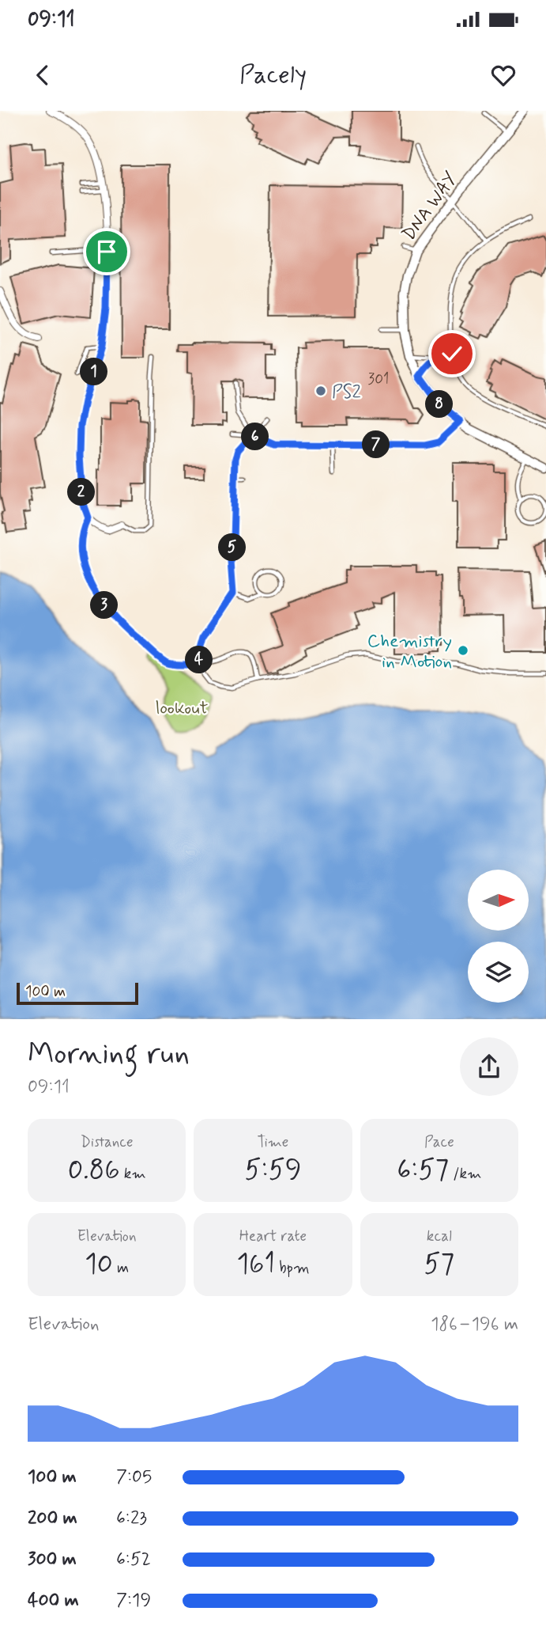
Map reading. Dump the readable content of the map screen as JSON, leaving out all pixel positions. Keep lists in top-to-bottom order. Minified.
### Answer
{"streets":{"main road":["DNA WAY"]},"parks":["lookout"],"places":["PS2","Chemistry in Motion"],"house_numbers":["301"],"scale_bar":"100 m","north":"right","page":{"status":"09:11","header":"Pacely","pins":["1","8","6","7","2","5","3","4"],"scale":"100 m","heading":["Morning run","09:11"],"stats":[["Distance","0.86 km"],["Time","5:59"],["Pace","6:57 /km"],["Elevation","10 m"],["Heart rate","161 bpm"],["kcal","57"]],"chart":["Elevation","186–196 m"],"list":[{"name":"100 m","note":"7:05"},{"name":"200 m","note":"6:23"},{"name":"300 m","note":"6:52"},{"name":"400 m","note":"7:19"}]}}
